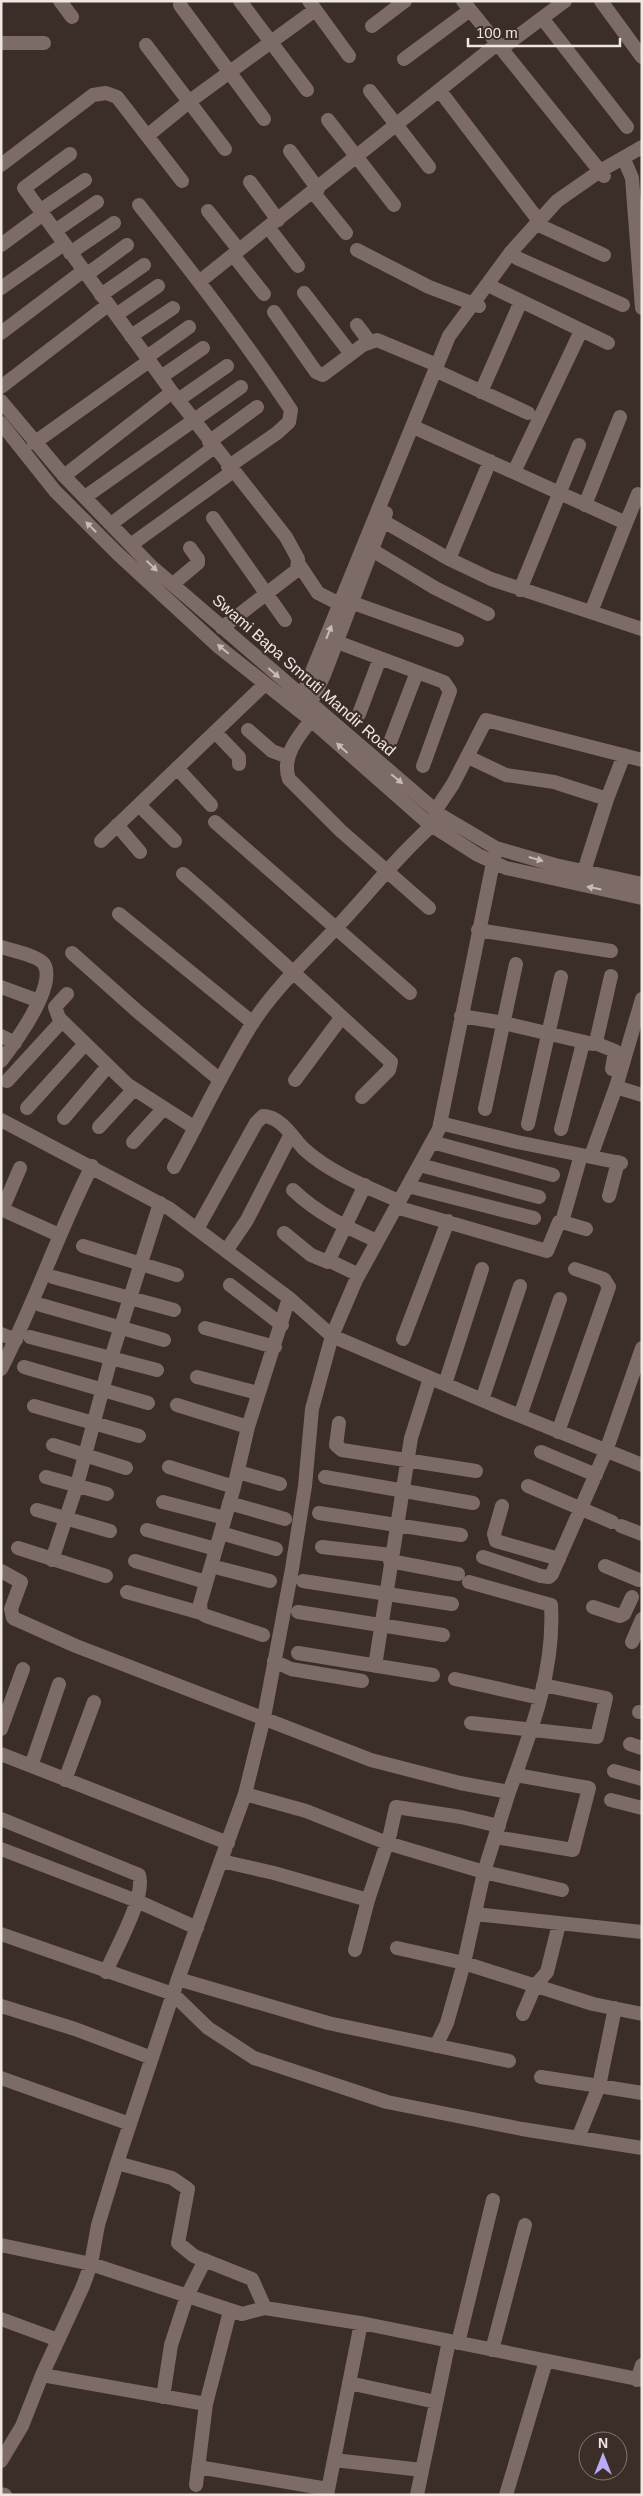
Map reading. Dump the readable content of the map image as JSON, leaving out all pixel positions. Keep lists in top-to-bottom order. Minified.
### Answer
{"streets":{"street":["Swami Bapa Smruti Mandir Road"]},"scale_bar":"100 m","north":"top"}
